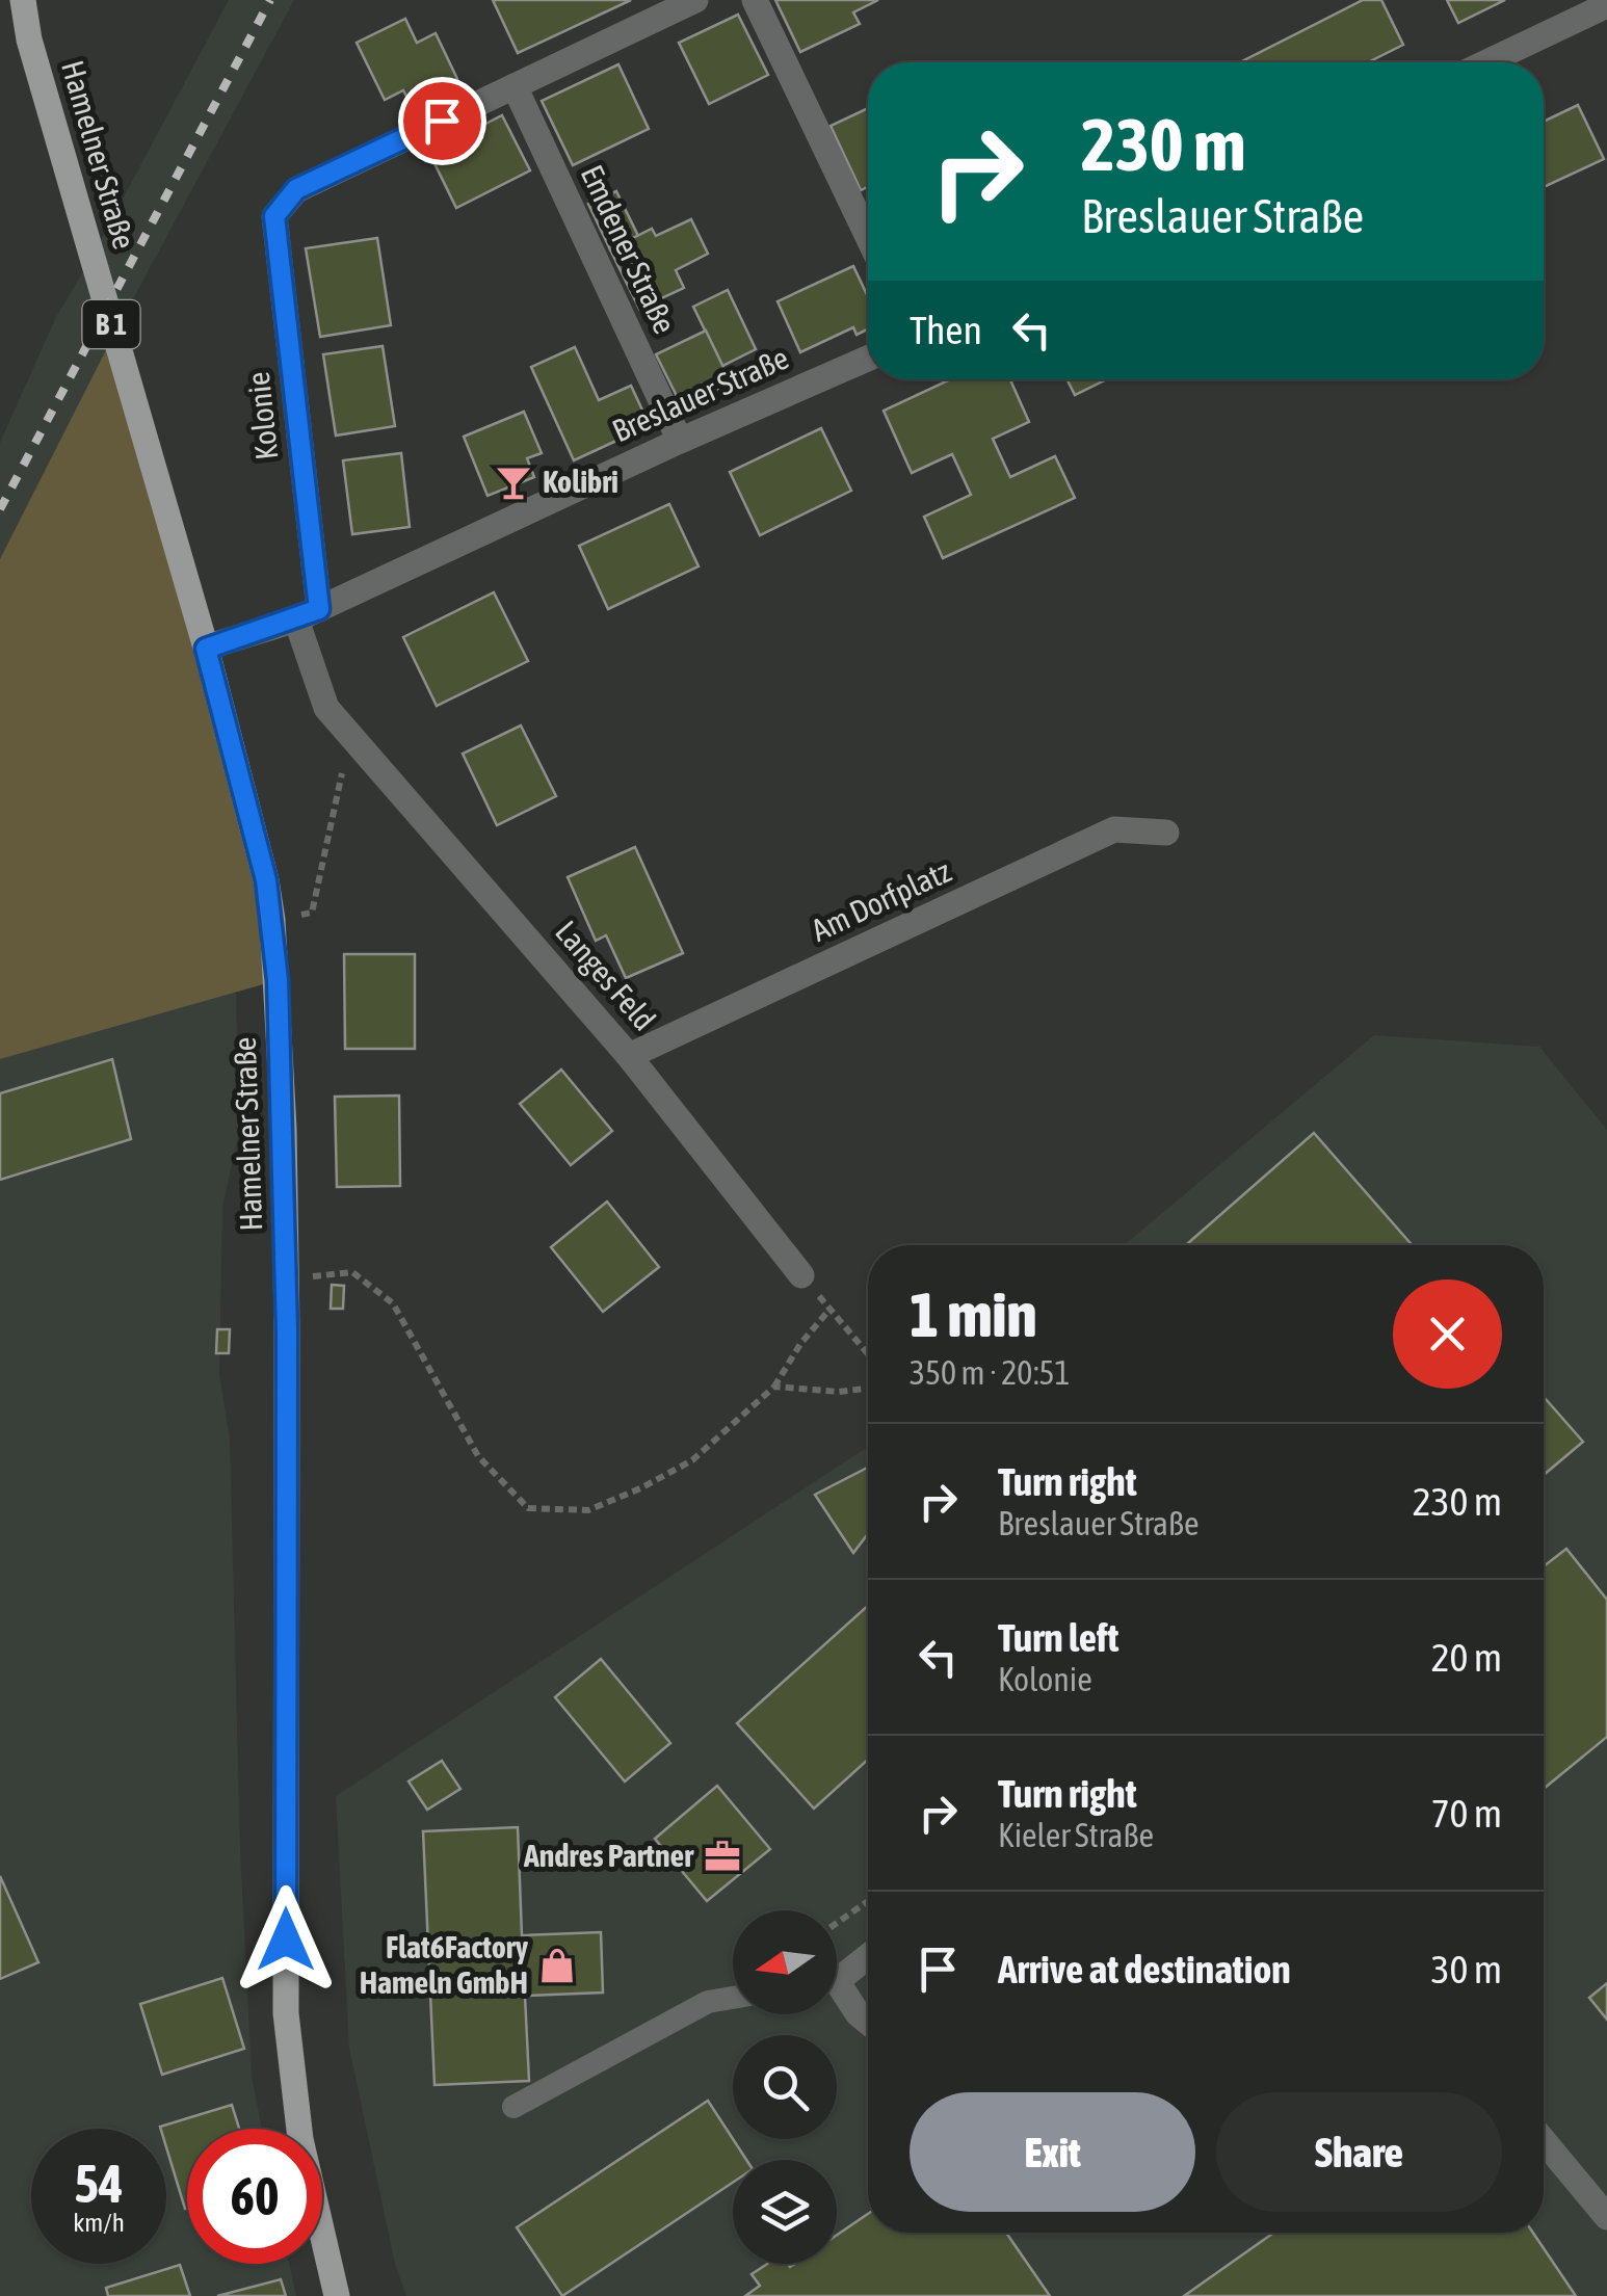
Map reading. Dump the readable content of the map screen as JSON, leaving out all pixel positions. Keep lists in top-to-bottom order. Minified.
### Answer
{"streets":{"main road":["Hamelner Straße","B 1"],"street":["Emdener Straße","Breslauer Straße","Kolonie","Am Dorfplatz","Langes Feld"]},"crossings":[["Hamelner Straße","Breslauer Straße"],["Emdener Straße","Breslauer Straße"],["Emdener Straße","Kolonie"],["Breslauer Straße","Kolonie"],["Breslauer Straße","Langes Feld"],["Kolonie","Langes Feld"],["Am Dorfplatz","Langes Feld"]],"places":{"bar":["Kolibri"],"office":["Andres Partner"],"shop":["Flat6Factory Hameln GmbH"]},"north":"left","page":{"turn":["230 m","Breslauer Straße"],"then":"Then","heading":["1 min","350 m · 20:51"],"list":[{"name":"Turn right","note":"Breslauer Straße","value":"230 m"},{"name":"Turn left","note":"Kolonie","value":"20 m"},{"name":"Turn right","note":"Kieler Straße","value":"70 m"},{"name":"Arrive at destination","value":"30 m"}],"buttons":["Exit","Share"],"speed":"54 km/h","limit":"60"}}
